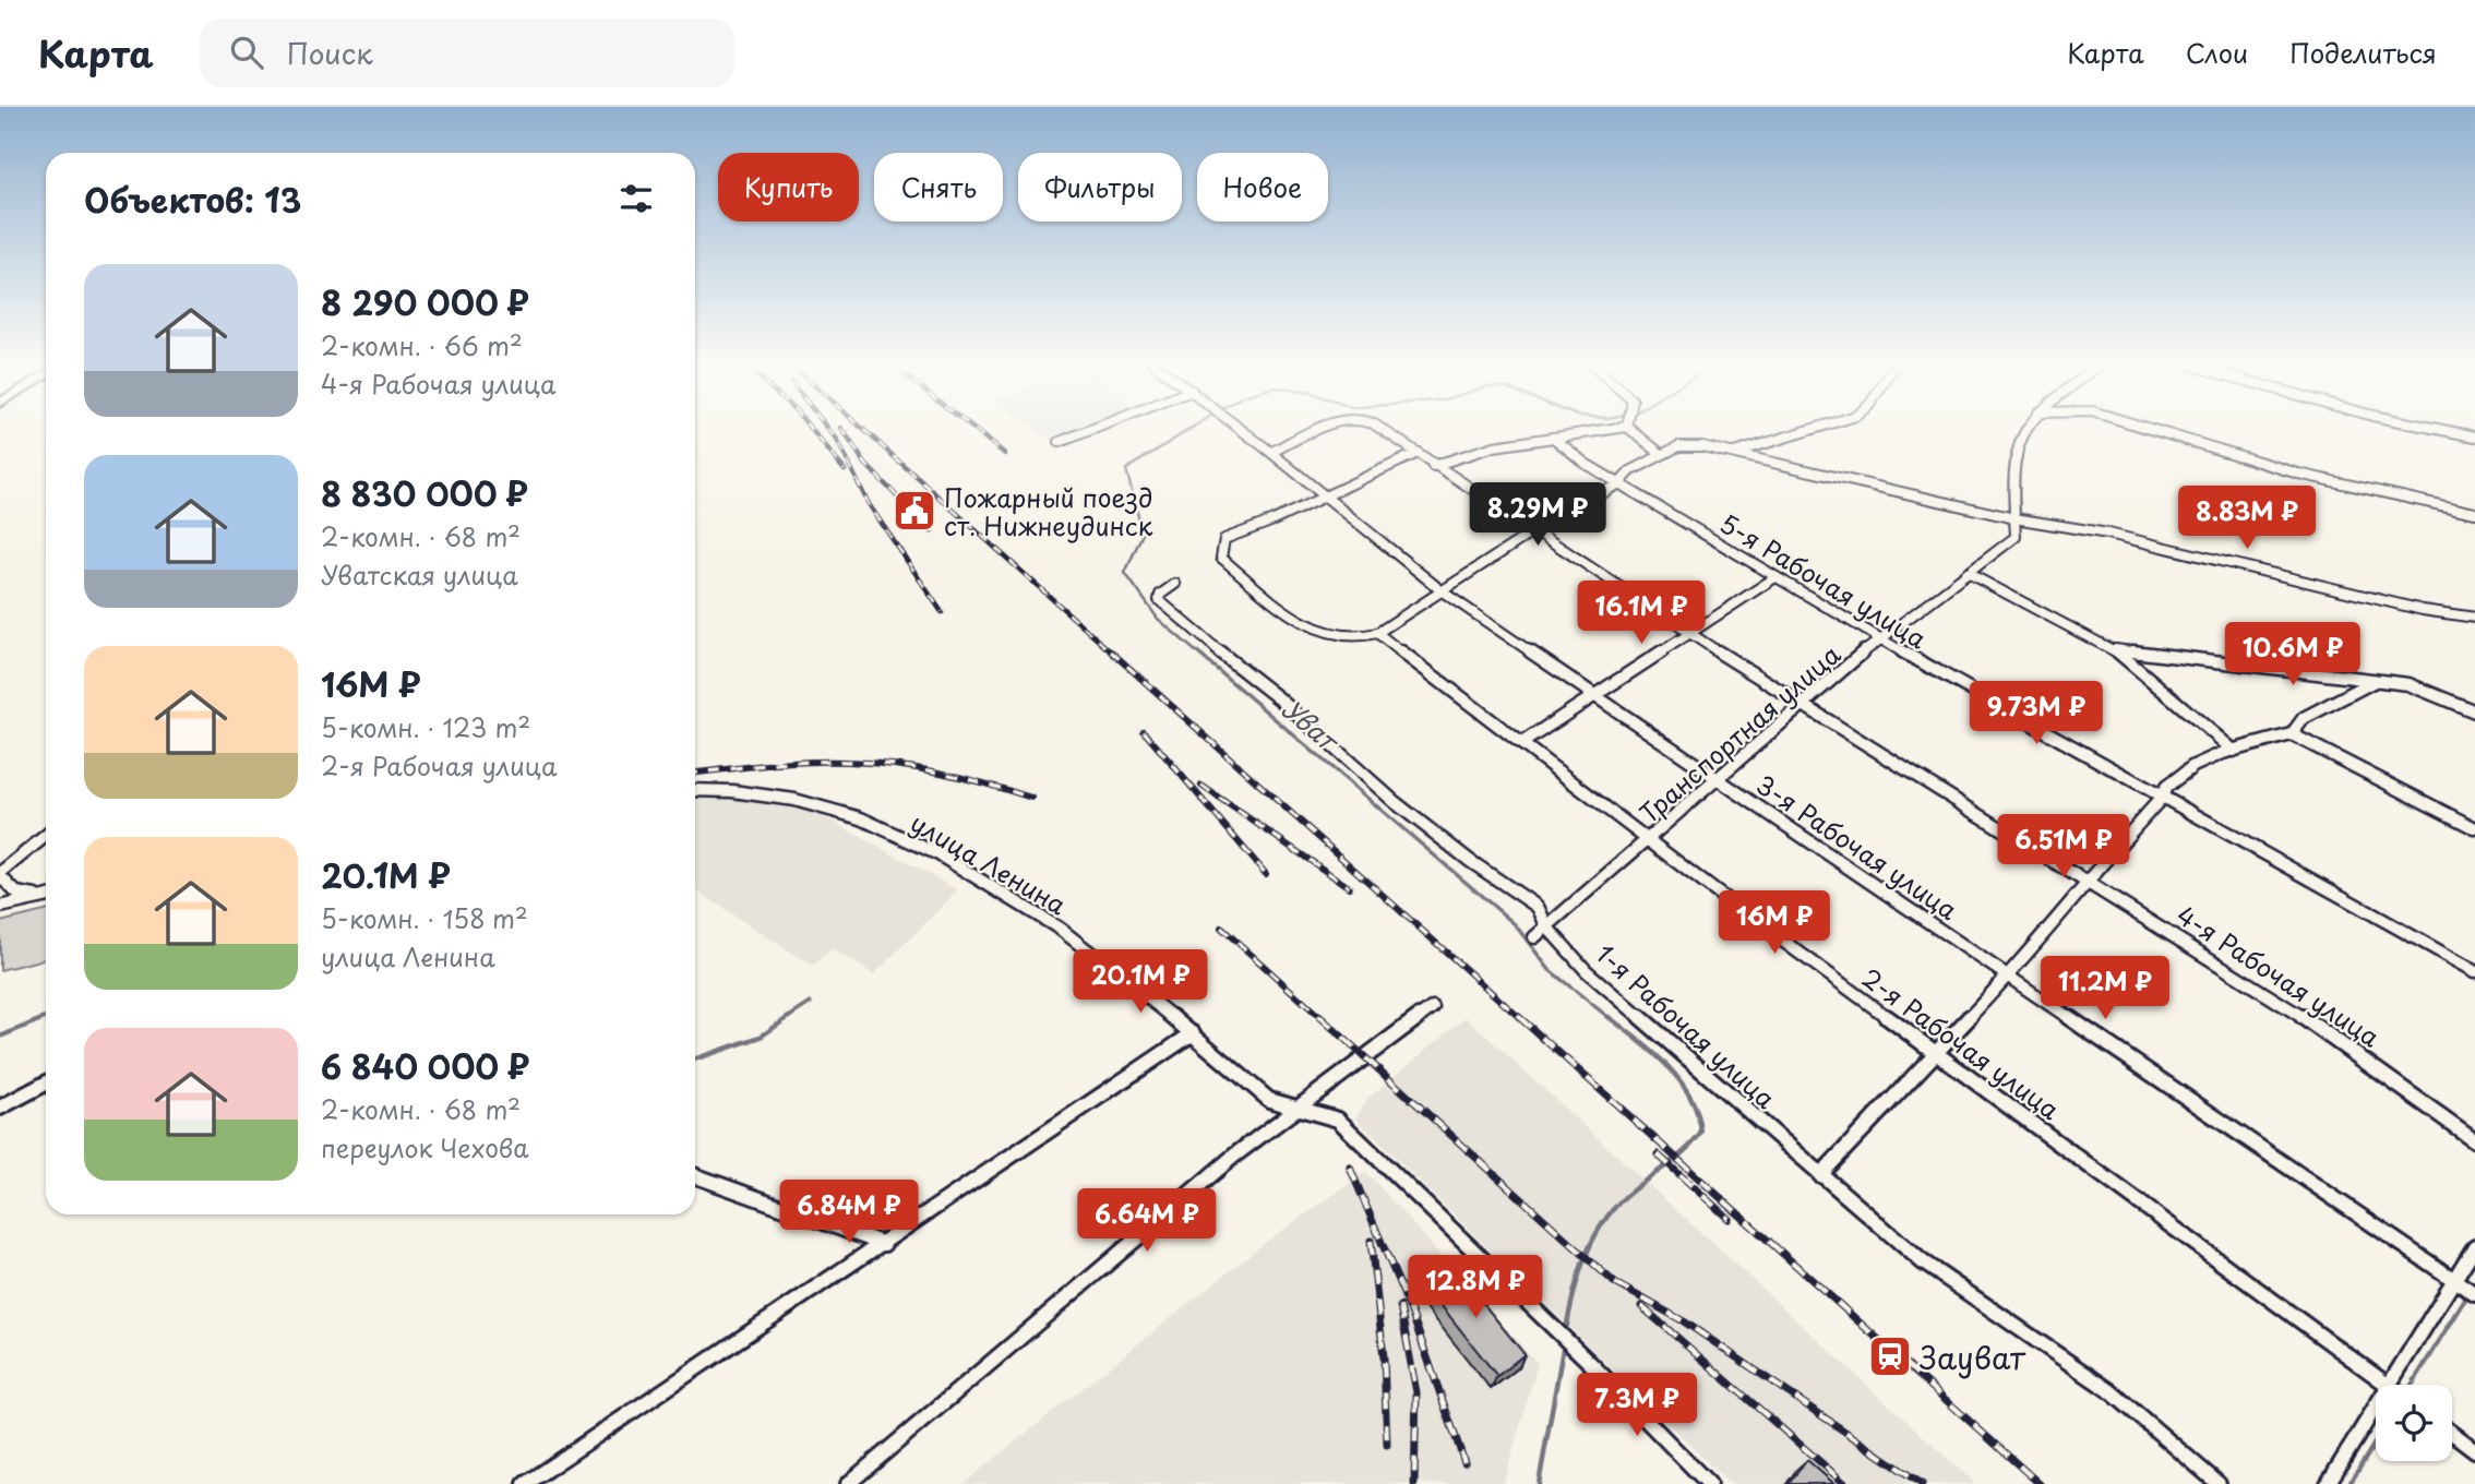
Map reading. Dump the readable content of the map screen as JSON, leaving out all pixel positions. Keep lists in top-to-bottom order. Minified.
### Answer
{"streets":{"street":["5-я Рабочая улица","Транспортная улица","3-я Рабочая улица","улица Ленина","4-я Рабочая улица","1-я Рабочая улица","2-я Рабочая улица"]},"crossings":[["5-я Рабочая улица","Транспортная улица"],["Транспортная улица","3-я Рабочая улица"],["Транспортная улица","4-я Рабочая улица"],["Транспортная улица","1-я Рабочая улица"],["Транспортная улица","2-я Рабочая улица"],["3-я Рабочая улица","4-я Рабочая улица"]],"water":["Уват"],"places":{"public building":["Пожарный поезд ст. Нижнеудинск"],"station":["Зауват"]},"page":{"header":"Карта","search":"Поиск","nav":["Карта","Слои","Поделиться"],"chip":["Купить","Снять","Фильтры","Новое"],"heading":"Объектов: 13","list":[{"name":"8 290 000 ₽","note":"2-комн. · 66 m² · 4-я Рабочая улица"},{"name":"8 830 000 ₽","note":"2-комн. · 68 m² · Уватская улица"},{"name":"16M ₽","note":"5-комн. · 123 m² · 2-я Рабочая улица"},{"name":"20.1M ₽","note":"5-комн. · 158 m² · улица Ленина"},{"name":"6 840 000 ₽","note":"2-комн. · 68 m² · переулок Чехова"}],"price":["8.29M ₽","8.83M ₽","16.1M ₽","10.6M ₽","9.73M ₽","6.51M ₽","16M ₽","20.1M ₽","11.2M ₽","6.84M ₽","6.64M ₽","12.8M ₽","7.3M ₽"]}}
